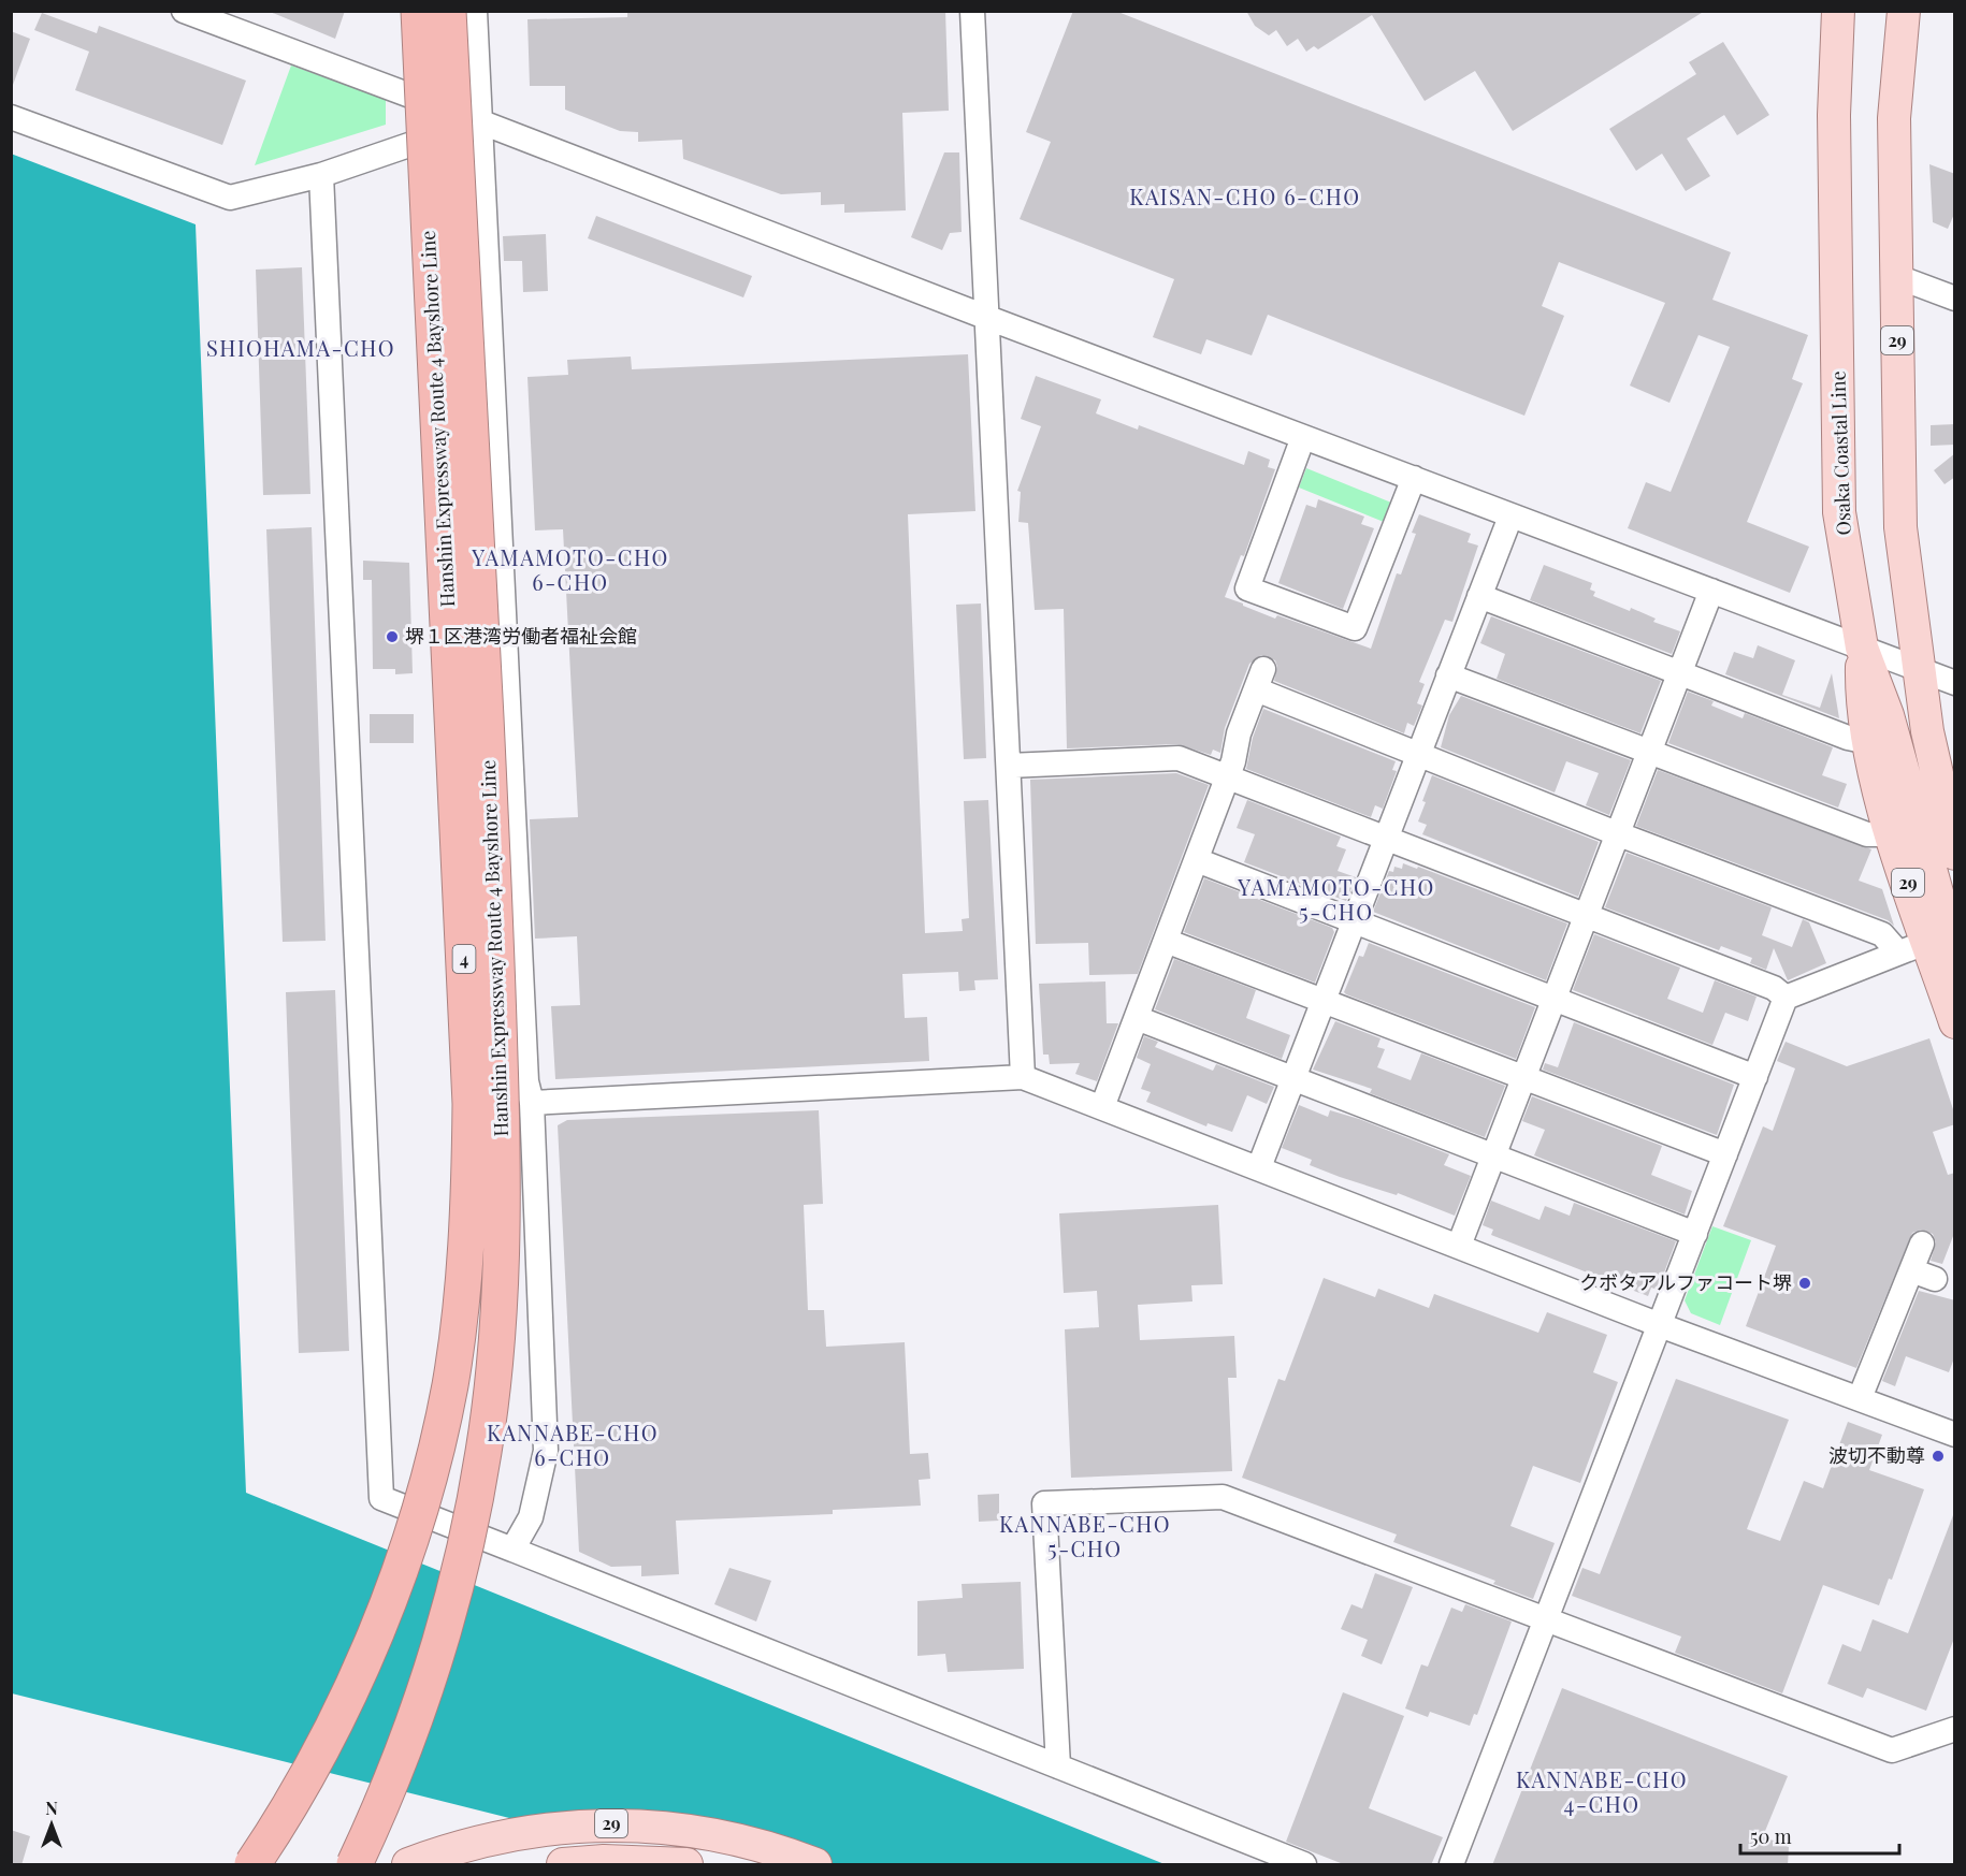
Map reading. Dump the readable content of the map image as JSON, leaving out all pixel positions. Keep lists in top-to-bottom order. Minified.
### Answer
{"streets":{"highway":["Hanshin Expressway Route 4 Bayshore Line","4"],"main road":["29","Osaka Coastal Line"]},"crossings":[["29","Osaka Coastal Line"]],"districts":["KAISAN-CHO 6-CHO","SHIOHAMA-CHO","YAMAMOTO-CHO 6-CHO","YAMAMOTO-CHO 5-CHO","KANNABE-CHO 6-CHO","KANNABE-CHO 5-CHO","KANNABE-CHO 4-CHO"],"places":["堺１区港湾労働者福祉会館","クボタアルファコート堺","波切不動尊"],"scale_bar":"50 m","north":"top"}
